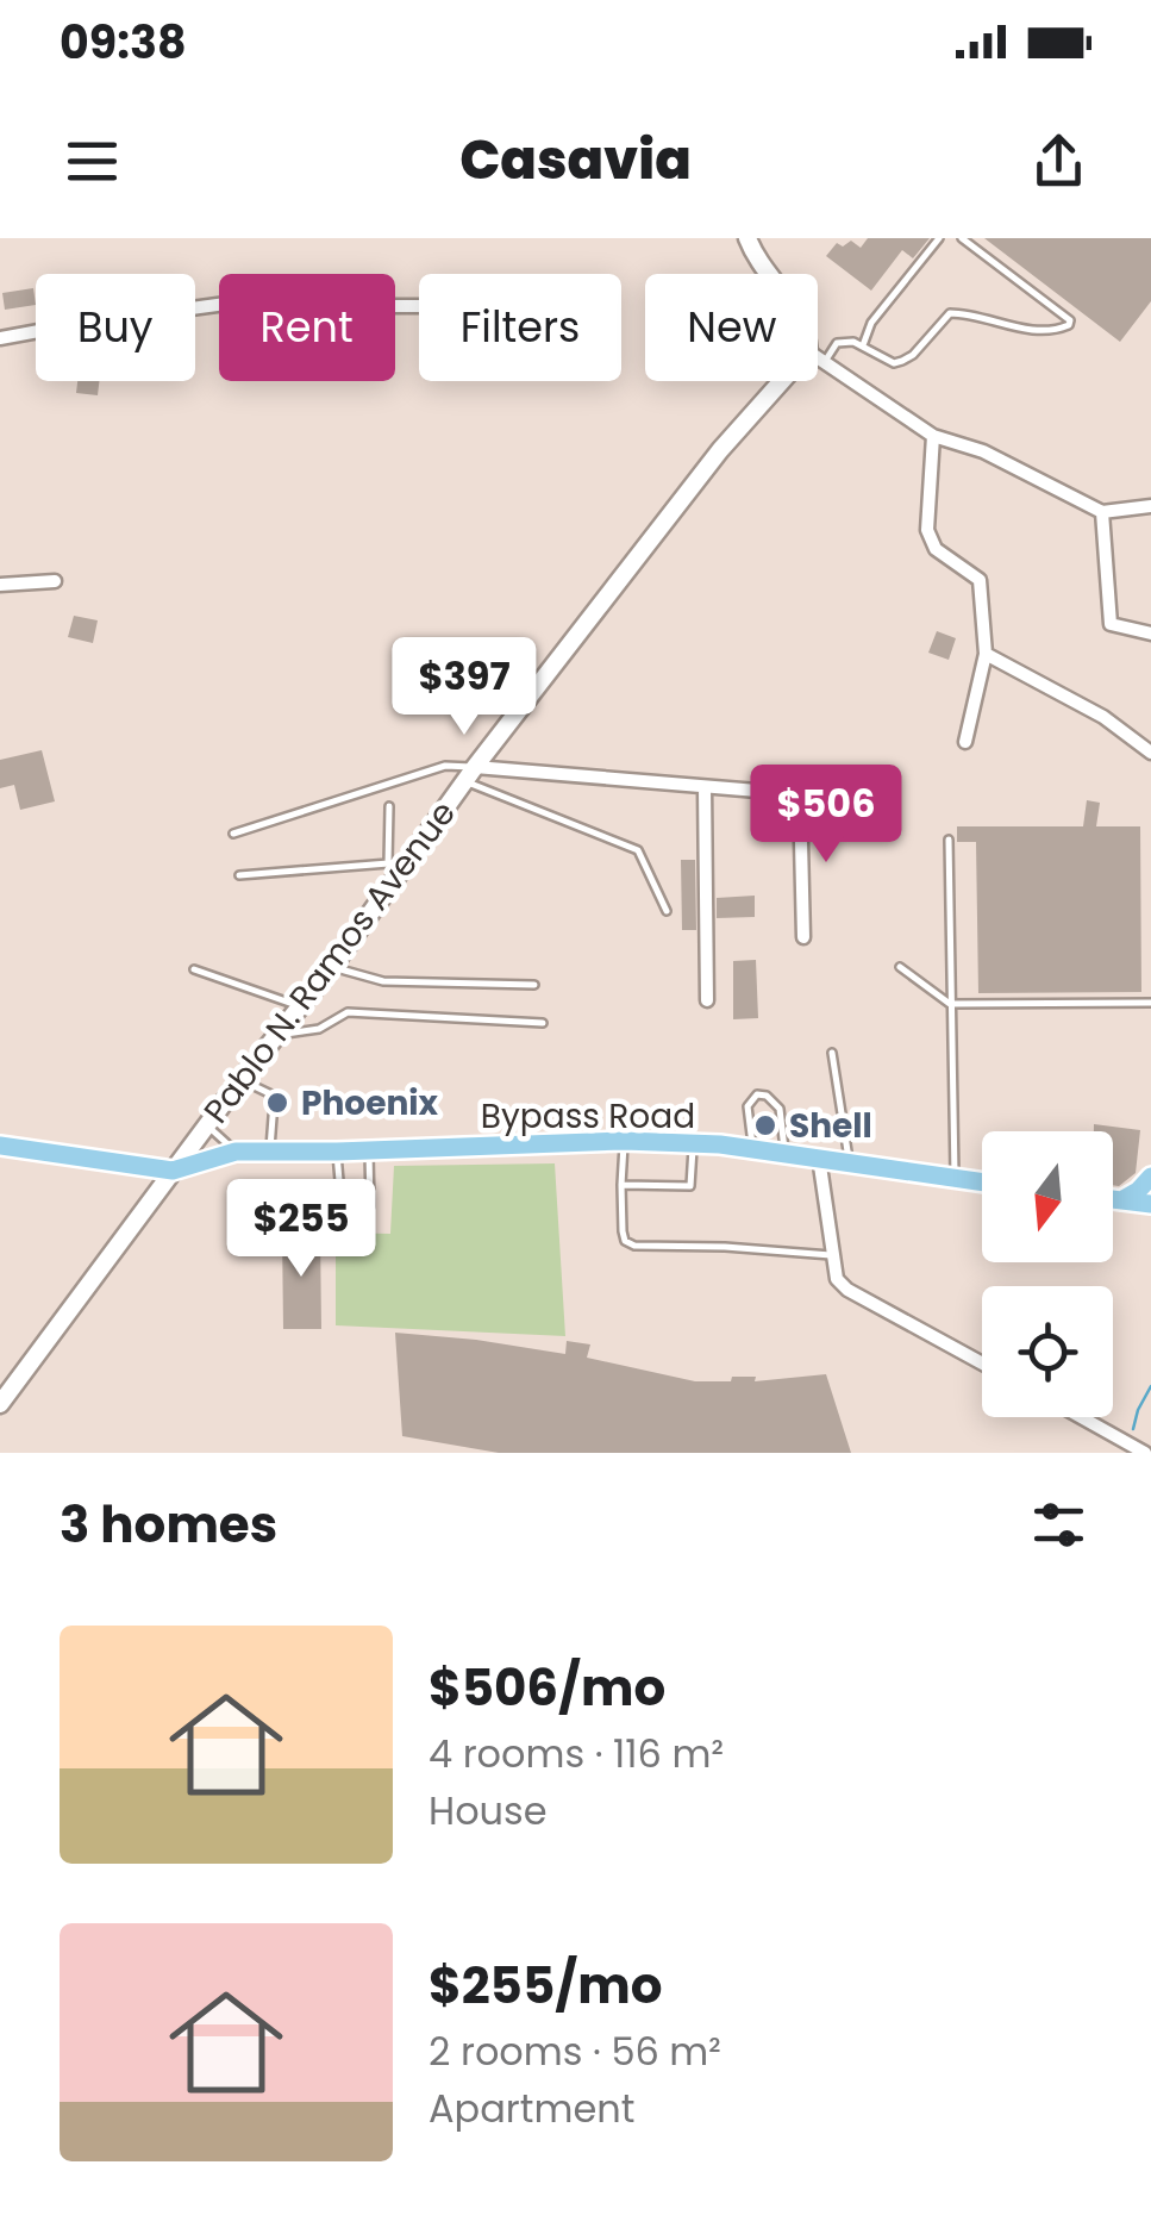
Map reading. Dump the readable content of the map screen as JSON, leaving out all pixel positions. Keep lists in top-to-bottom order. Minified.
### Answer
{"streets":{"main road":["Bypass Road"],"street":["Pablo N. Ramos Avenue"]},"crossings":[["Pablo N. Ramos Avenue","Bypass Road"]],"places":["Phoenix","Shell"],"north":"bottom","page":{"status":"09:38","header":"Casavia","chip":["Buy","Rent","Filters","New"],"price":["$397","$506","$255"],"heading":"3 homes","list":[{"name":"$506/mo","note":"4 rooms · 116 m² · House"},{"name":"$255/mo","note":"2 rooms · 56 m² · Apartment"}]}}
